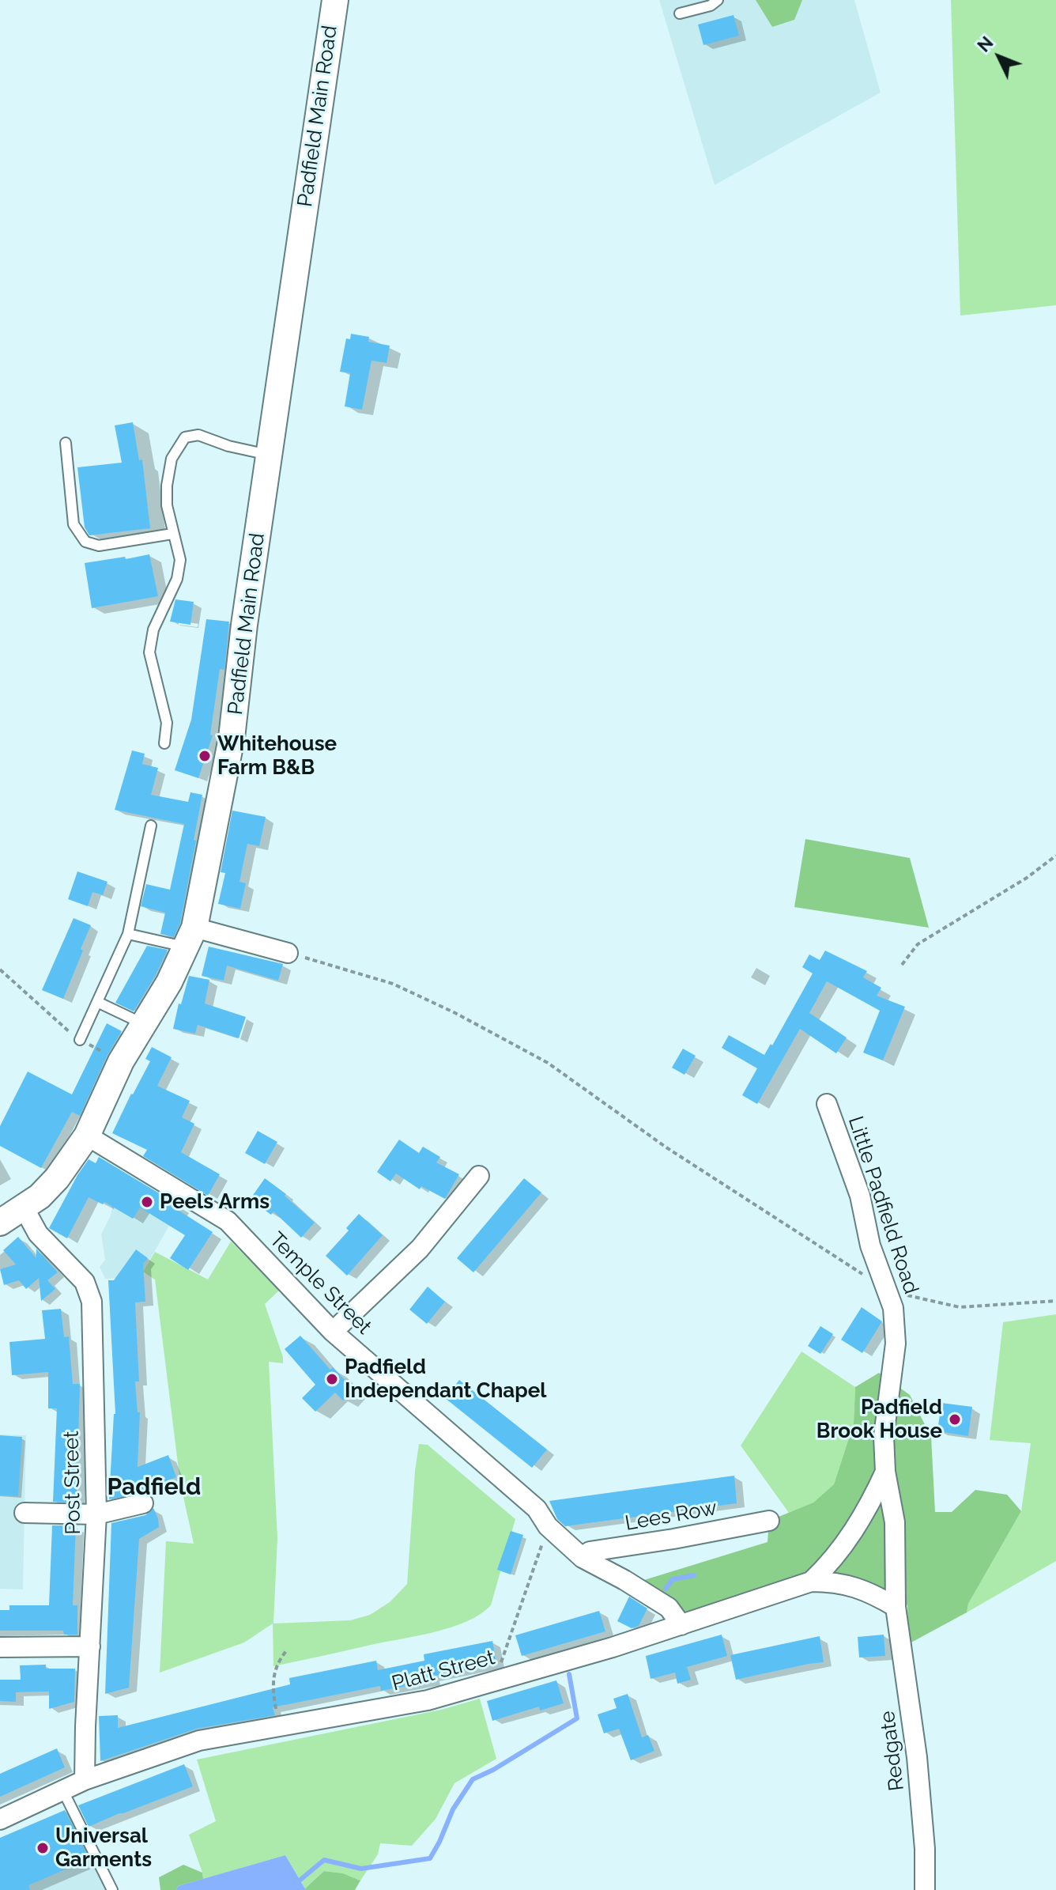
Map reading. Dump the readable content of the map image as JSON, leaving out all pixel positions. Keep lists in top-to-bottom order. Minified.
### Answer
{"streets":{"street":["Padfield Main Road","Little Padfield Road","Temple Street","Post Street","Lees Row","Platt Street","Redgate"]},"crossings":[["Padfield Main Road","Temple Street"],["Padfield Main Road","Post Street"],["Little Padfield Road","Platt Street"],["Little Padfield Road","Redgate"],["Temple Street","Lees Row"],["Temple Street","Platt Street"],["Post Street","Platt Street"],["Platt Street","Redgate"]],"districts":["Padfield"],"places":["Whitehouse Farm B&B","Peels Arms","Padfield Independant Chapel","Padfield Brook House","Universal Garments"],"north":"top left"}
